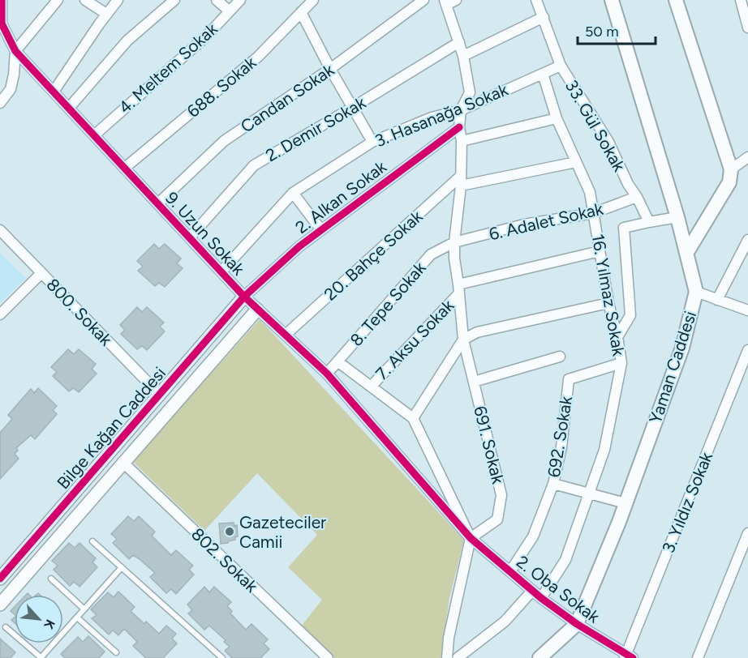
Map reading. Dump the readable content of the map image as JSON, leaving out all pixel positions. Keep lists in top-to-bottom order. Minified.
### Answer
{"streets":{"main road":["Yaman Caddesi"],"street":["4. Meltem Sokak","688. Sokak","Candan Sokak","3. Hasanağa Sokak","33. Gül Sokak","2. Demir Sokak","2. Alkan Sokak","6. Adalet Sokak","9. Uzun Sokak","20. Bahçe Sokak","16. Yılmaz Sokak","8. Tepe Sokak","800. Sokak","7. Aksu Sokak","Bilge Kağan Caddesi","692. Sokak","691. Sokak","3. Yıldız Sokak","802. Sokak","2. Oba Sokak"]},"crossings":[["4. Meltem Sokak","9. Uzun Sokak"],["688. Sokak","9. Uzun Sokak"],["Candan Sokak","9. Uzun Sokak"],["3. Hasanağa Sokak","33. Gül Sokak"],["3. Hasanağa Sokak","9. Uzun Sokak"],["3. Hasanağa Sokak","16. Yılmaz Sokak"],["3. Hasanağa Sokak","691. Sokak"],["33. Gül Sokak","6. Adalet Sokak"],["2. Demir Sokak","9. Uzun Sokak"],["2. Demir Sokak","691. Sokak"],["2. Alkan Sokak","9. Uzun Sokak"],["2. Alkan Sokak","Bilge Kağan Caddesi"],["2. Alkan Sokak","691. Sokak"],["6. Adalet Sokak","16. Yılmaz Sokak"],["6. Adalet Sokak","8. Tepe Sokak"],["6. Adalet Sokak","691. Sokak"],["9. Uzun Sokak","20. Bahçe Sokak"],["9. Uzun Sokak","8. Tepe Sokak"],["9. Uzun Sokak","Bilge Kağan Caddesi"],["9. Uzun Sokak","691. Sokak"],["9. Uzun Sokak","2. Oba Sokak"],["20. Bahçe Sokak","691. Sokak"],["16. Yılmaz Sokak","692. Sokak"],["16. Yılmaz Sokak","2. Oba Sokak"],["8. Tepe Sokak","691. Sokak"],["800. Sokak","Bilge Kağan Caddesi"],["7. Aksu Sokak","691. Sokak"],["Yaman Caddesi","2. Oba Sokak"],["Bilge Kağan Caddesi","802. Sokak"],["692. Sokak","2. Oba Sokak"],["691. Sokak","2. Oba Sokak"],["3. Yıldız Sokak","2. Oba Sokak"]],"places":["Gazeteciler Camii"],"scale_bar":"50 m","north":"bottom right"}
